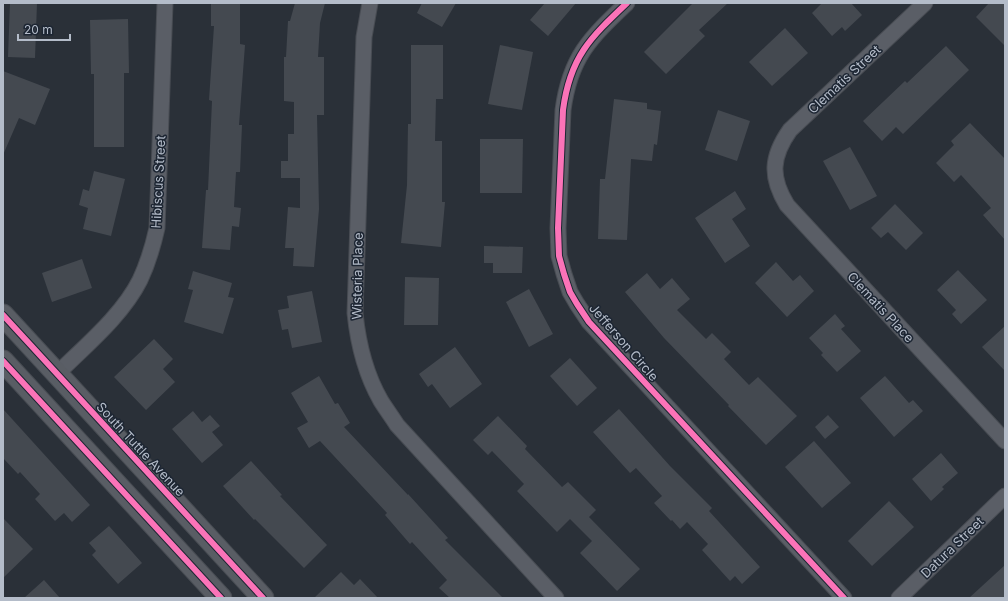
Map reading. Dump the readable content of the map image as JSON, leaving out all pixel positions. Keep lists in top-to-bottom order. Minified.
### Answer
{"streets":{"main road":["South Tuttle Avenue"],"street":["Clematis Street","Hibiscus Street","Wisteria Place","Clematis Place","Jefferson Circle","Datura Street"]},"crossings":[["Clematis Street","Clematis Place"],["Hibiscus Street","South Tuttle Avenue"]],"scale_bar":"20 m"}
